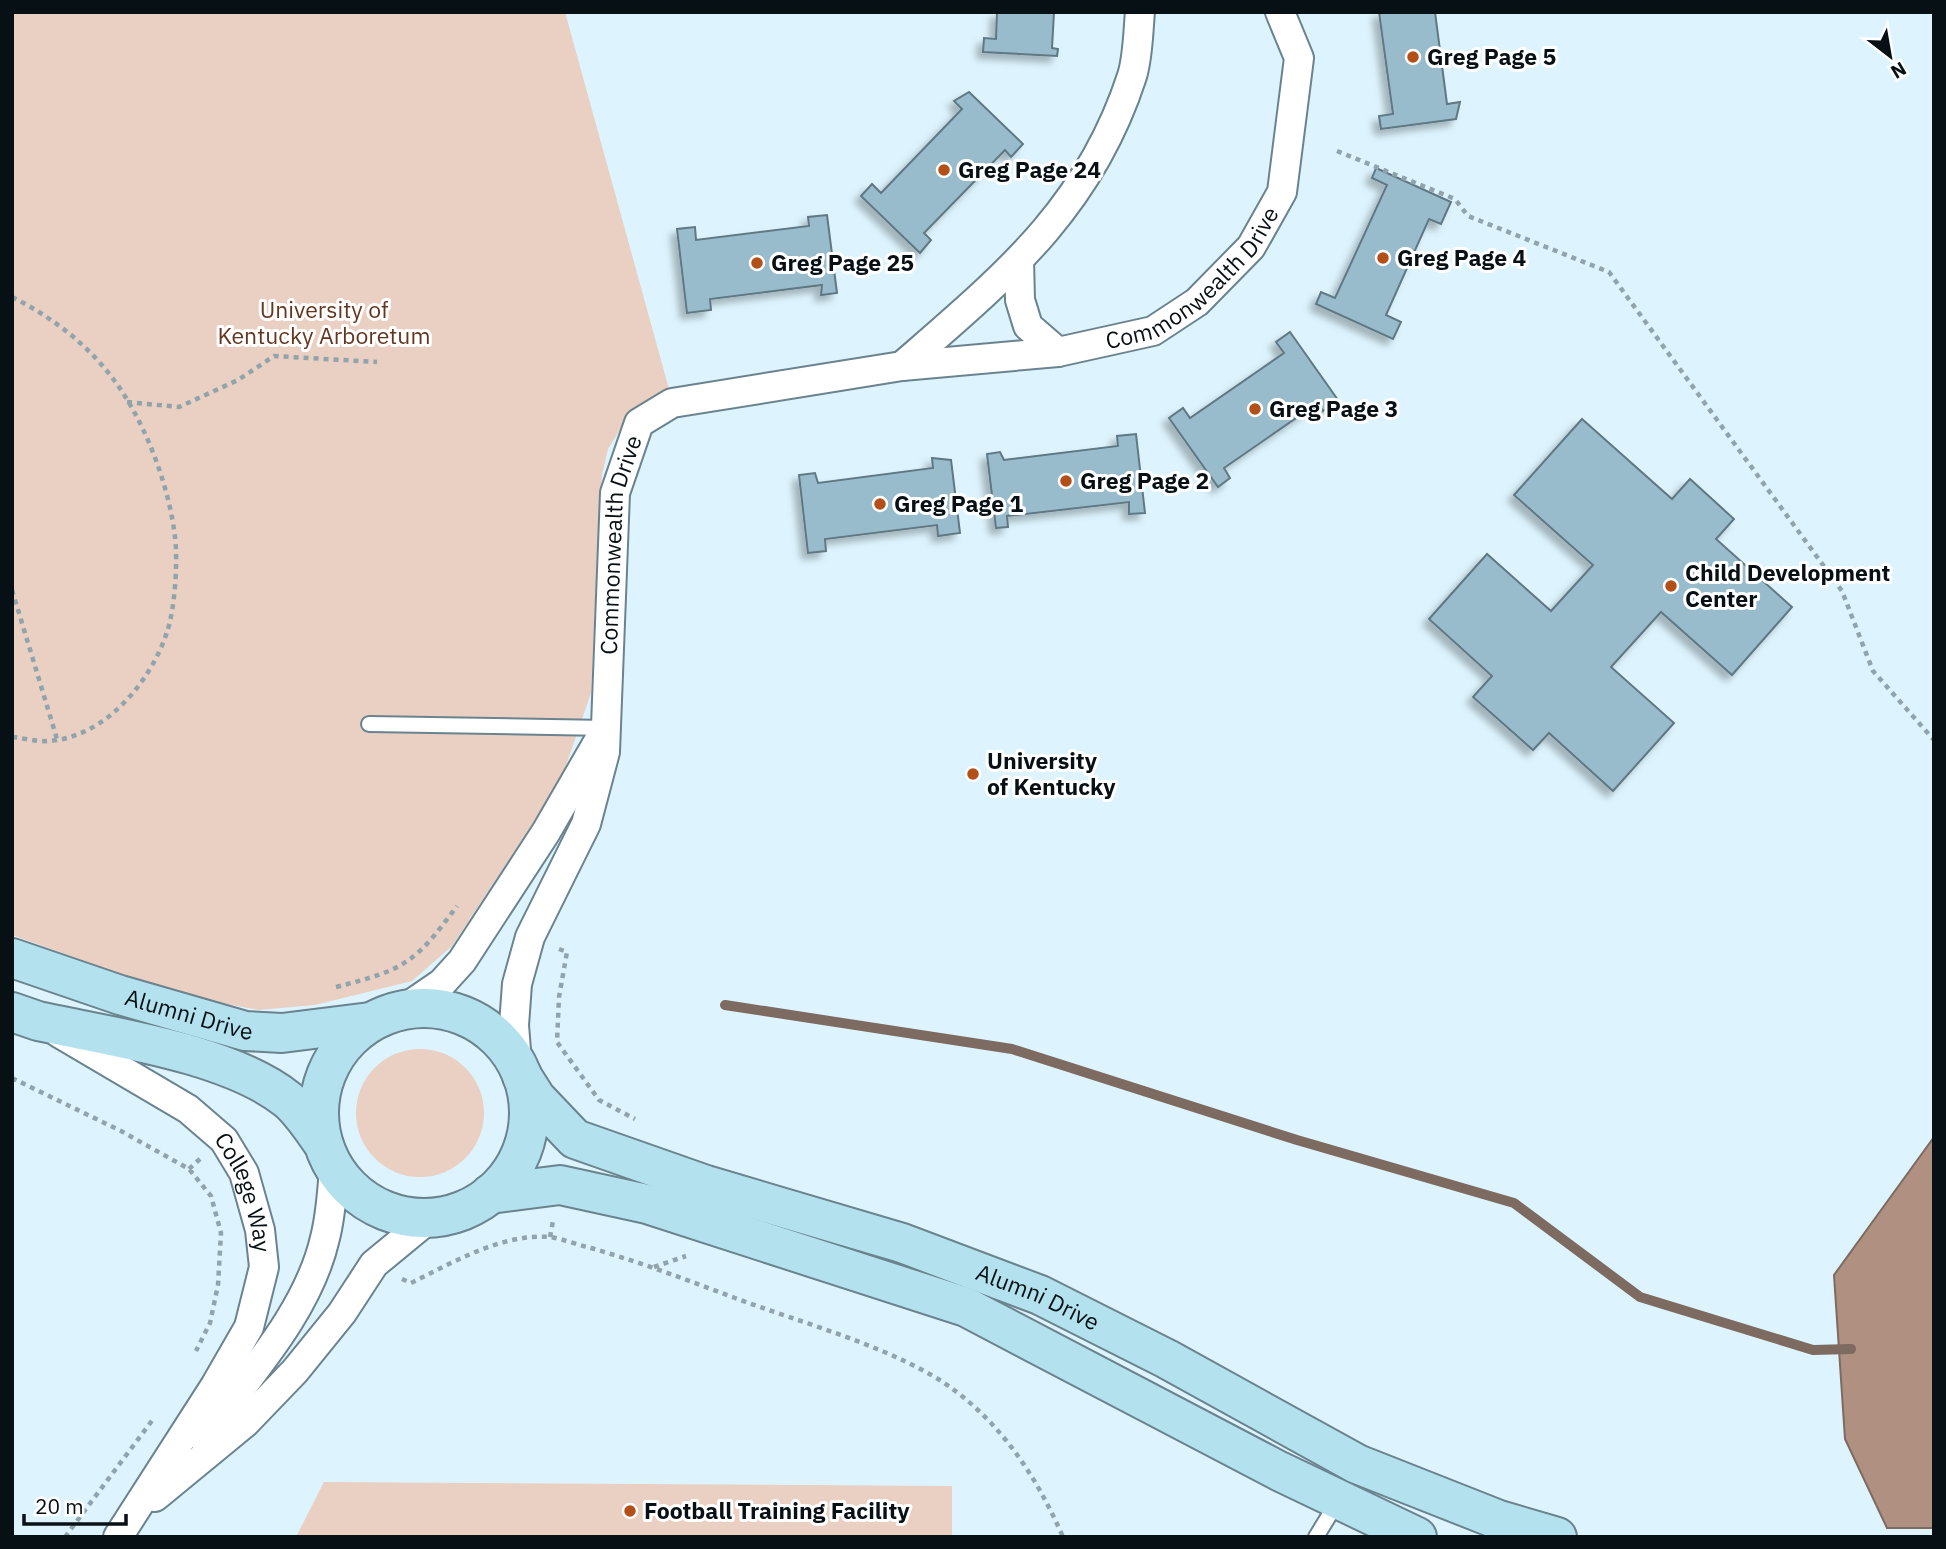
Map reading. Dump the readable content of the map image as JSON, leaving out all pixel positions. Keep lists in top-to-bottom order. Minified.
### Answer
{"streets":{"main road":["Alumni Drive"],"street":["Commonwealth Drive","College Way"]},"crossings":[["Commonwealth Drive","Alumni Drive"],["Commonwealth Drive","College Way"],["Alumni Drive","College Way"]],"parks":["University of Kentucky Arboretum"],"places":["Greg Page 5","Greg Page 24","Greg Page 4","Greg Page 25","Greg Page 3","Greg Page 2","Greg Page 1","Child Development Center","University of Kentucky","Football Training Facility"],"scale_bar":"20 m","north":"bottom right"}
